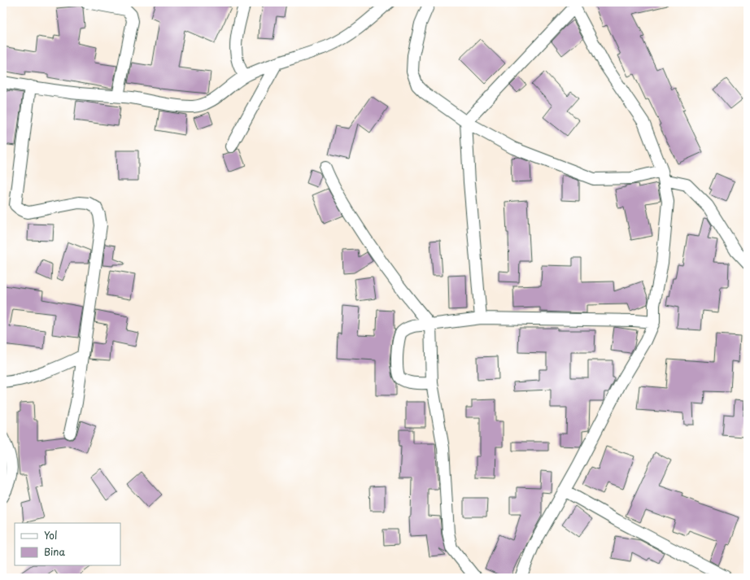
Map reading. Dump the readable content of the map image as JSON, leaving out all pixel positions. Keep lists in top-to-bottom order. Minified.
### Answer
{"legend":["Yol","Bina"]}
